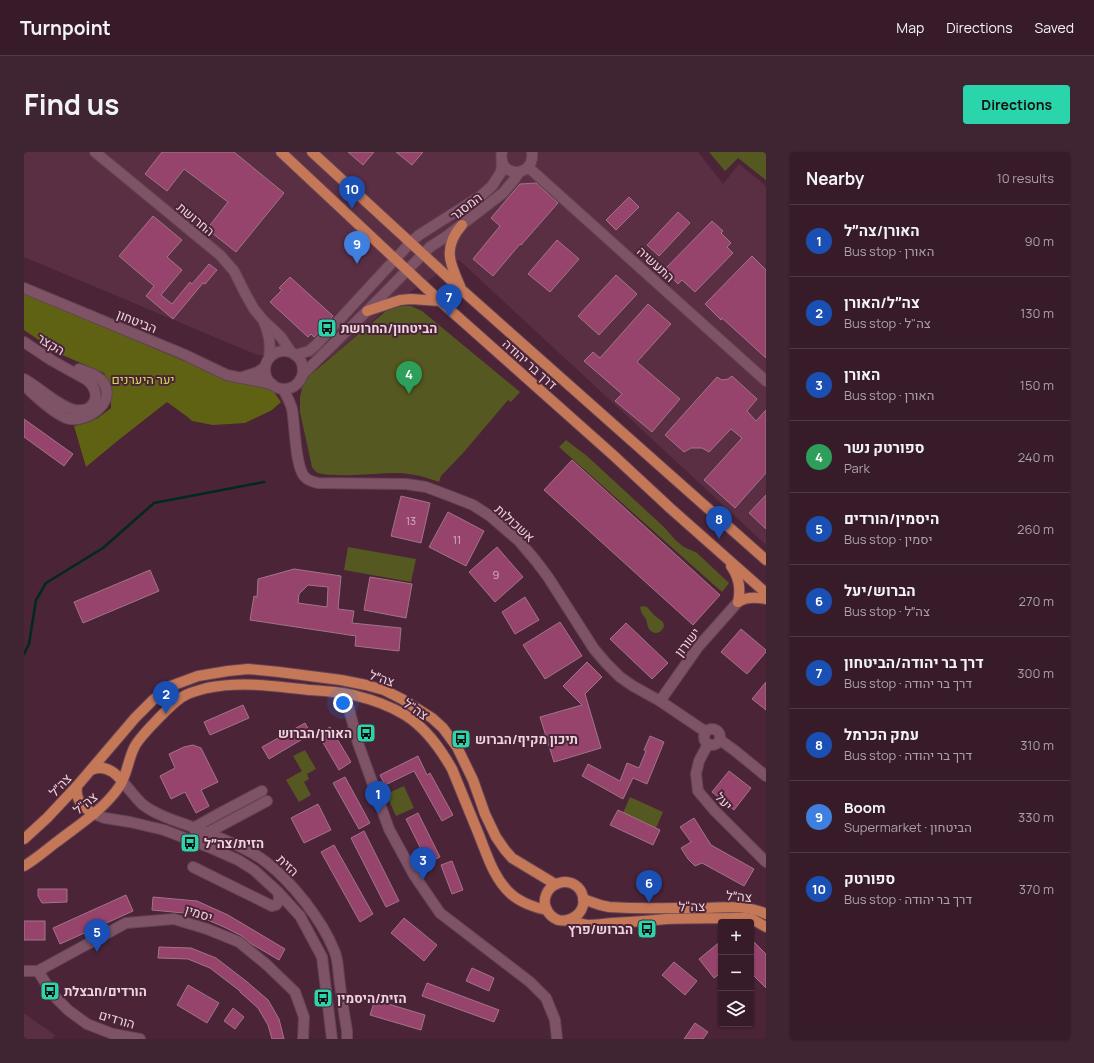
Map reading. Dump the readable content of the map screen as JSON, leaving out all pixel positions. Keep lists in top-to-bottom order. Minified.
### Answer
{"streets":{"main road":["דרך בר יהודה","צה״ל","צה\"ל"],"street":["המסגר","החרושת","התעשיה","הביטחון","הקצר","אשכולות","ישורון","יעל","הזית","יסמין","הורדים"]},"crossings":[["המסגר","התעשיה"],["המסגר","דרך בר יהודה"],["החרושת","הביטחון"],["החרושת","אשכולות"],["הביטחון","אשכולות"],["אשכולות","ישורון"],["אשכולות","יעל"],["צה״ל","צה\"ל"],["צה״ל","הזית"],["צה\"ל","הזית"],["יסמין","הורדים"]],"parks":["יער היערנים"],"places":{"bus stop":["הביטחון/החרושת","האורן/הברוש","תיכון מקיף/הברוש","הזית/צה״ל","הברוש/פרץ","הורדים/חבצלת","הזית/היסמין"]},"house_numbers":["13","11","9"],"page":{"header":"Turnpoint","nav":["Map","Directions","Saved"],"title":"Find us","buttons":"Directions","heading":["Nearby","10 results"],"pins":["10","9","7","4","8","2","1","3","6","5"],"list":[{"mark":"1","name":"האורן/צה״ל","note":"Bus stop · האורן","value":"90 m"},{"mark":"2","name":"צה״ל/האורן","note":"Bus stop · צה\"ל","value":"130 m"},{"mark":"3","name":"האורן","note":"Bus stop · האורן","value":"150 m"},{"mark":"4","name":"ספורטק נשר","note":"Park","value":"240 m"},{"mark":"5","name":"היסמין/הורדים","note":"Bus stop · יסמין","value":"260 m"},{"mark":"6","name":"הברוש/יעל","note":"Bus stop · צה״ל","value":"270 m"},{"mark":"7","name":"דרך בר יהודה/הביטחון","note":"Bus stop · דרך בר יהודה","value":"300 m"},{"mark":"8","name":"עמק הכרמל","note":"Bus stop · דרך בר יהודה","value":"310 m"},{"mark":"9","name":"Boom","note":"Supermarket · הביטחון","value":"330 m"},{"mark":"10","name":"ספורטק","note":"Bus stop · דרך בר יהודה","value":"370 m"}],"map_buttons":["+","−"]}}
